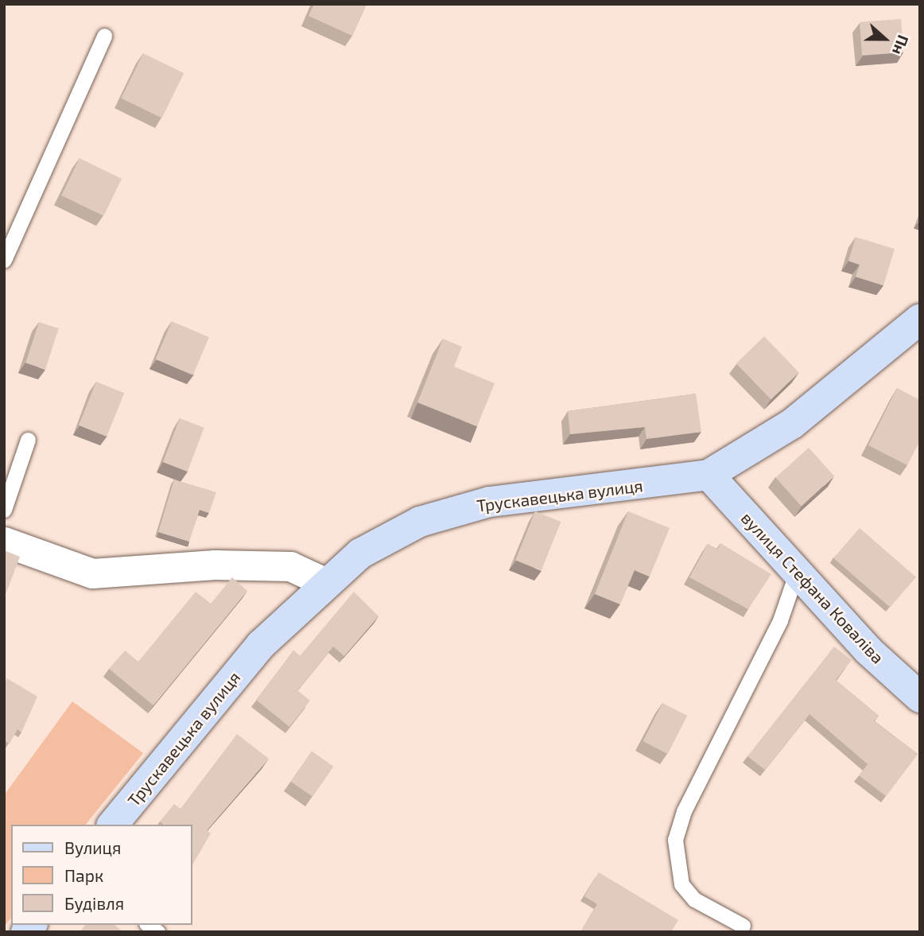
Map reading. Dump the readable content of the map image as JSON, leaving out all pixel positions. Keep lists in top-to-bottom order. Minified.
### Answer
{"streets":{"main road":["Трускавецька вулиця","вулиця Стефана Коваліва"]},"crossings":[["Трускавецька вулиця","вулиця Стефана Коваліва"]],"legend":["Вулиця","Парк","Будівля"],"north":"right"}
